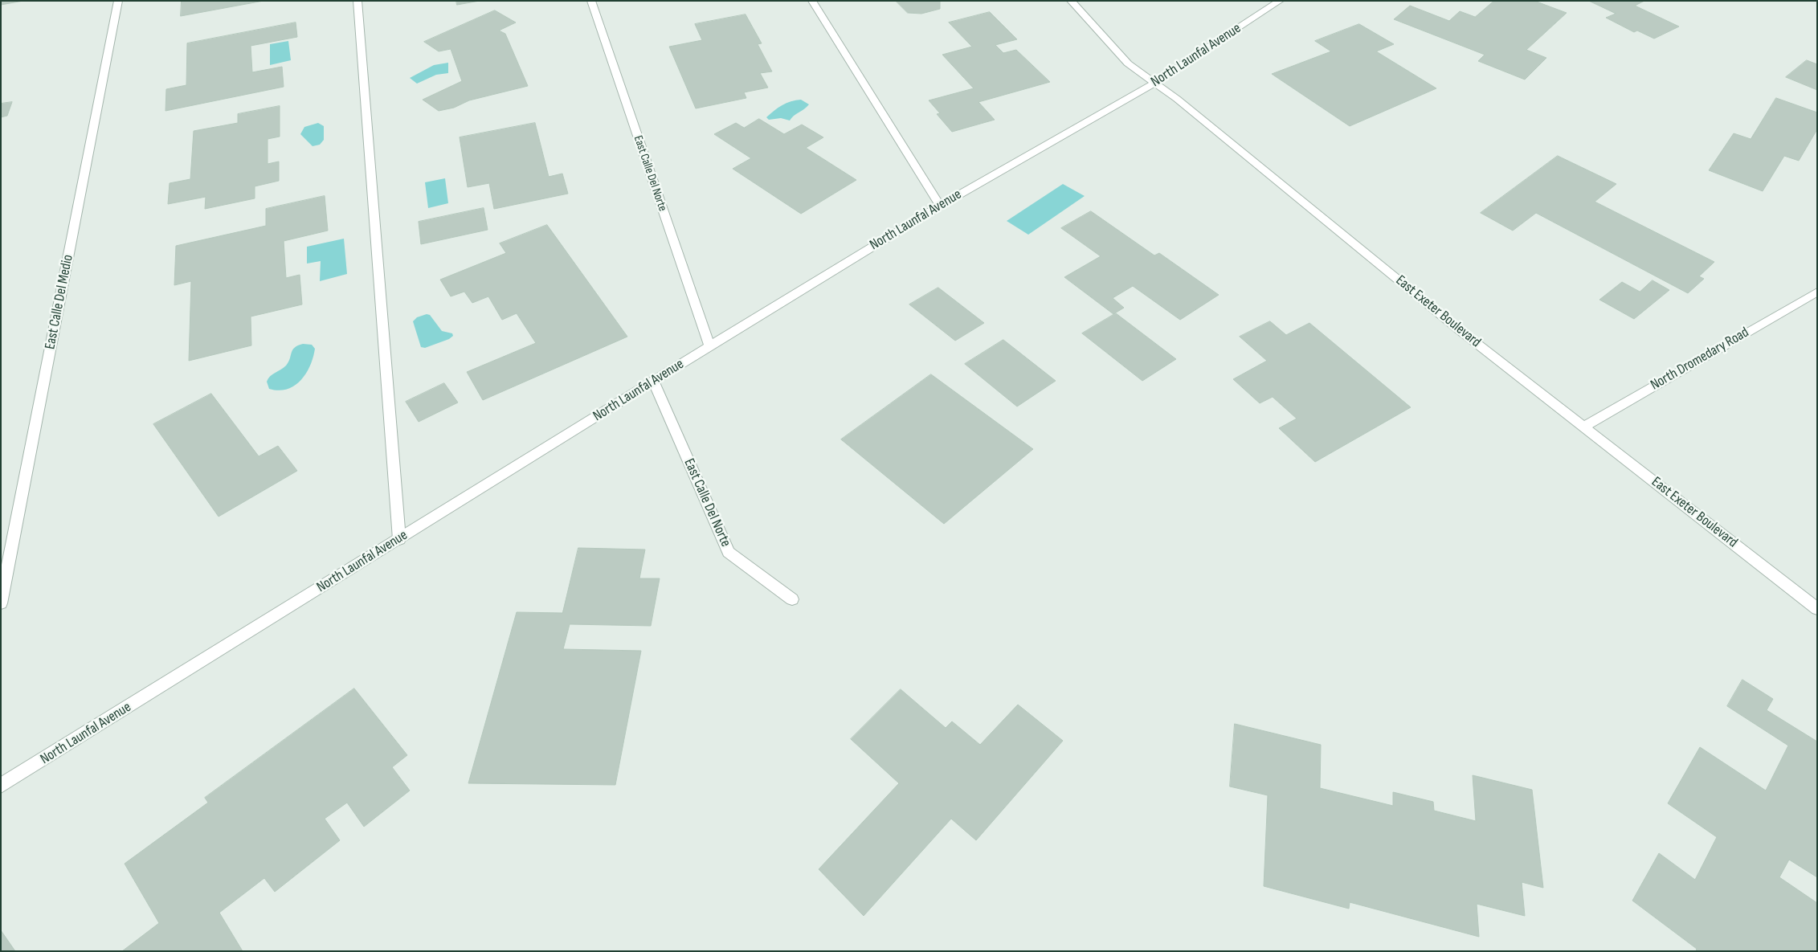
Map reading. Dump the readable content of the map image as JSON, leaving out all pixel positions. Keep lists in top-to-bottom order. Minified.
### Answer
{"streets":{"street":["North Launfal Avenue","East Calle Del Norte","East Calle Del Medio","East Exeter Boulevard","North Dromedary Road"]},"crossings":[["North Launfal Avenue","East Calle Del Norte"],["North Launfal Avenue","East Exeter Boulevard"],["East Exeter Boulevard","North Dromedary Road"]]}
